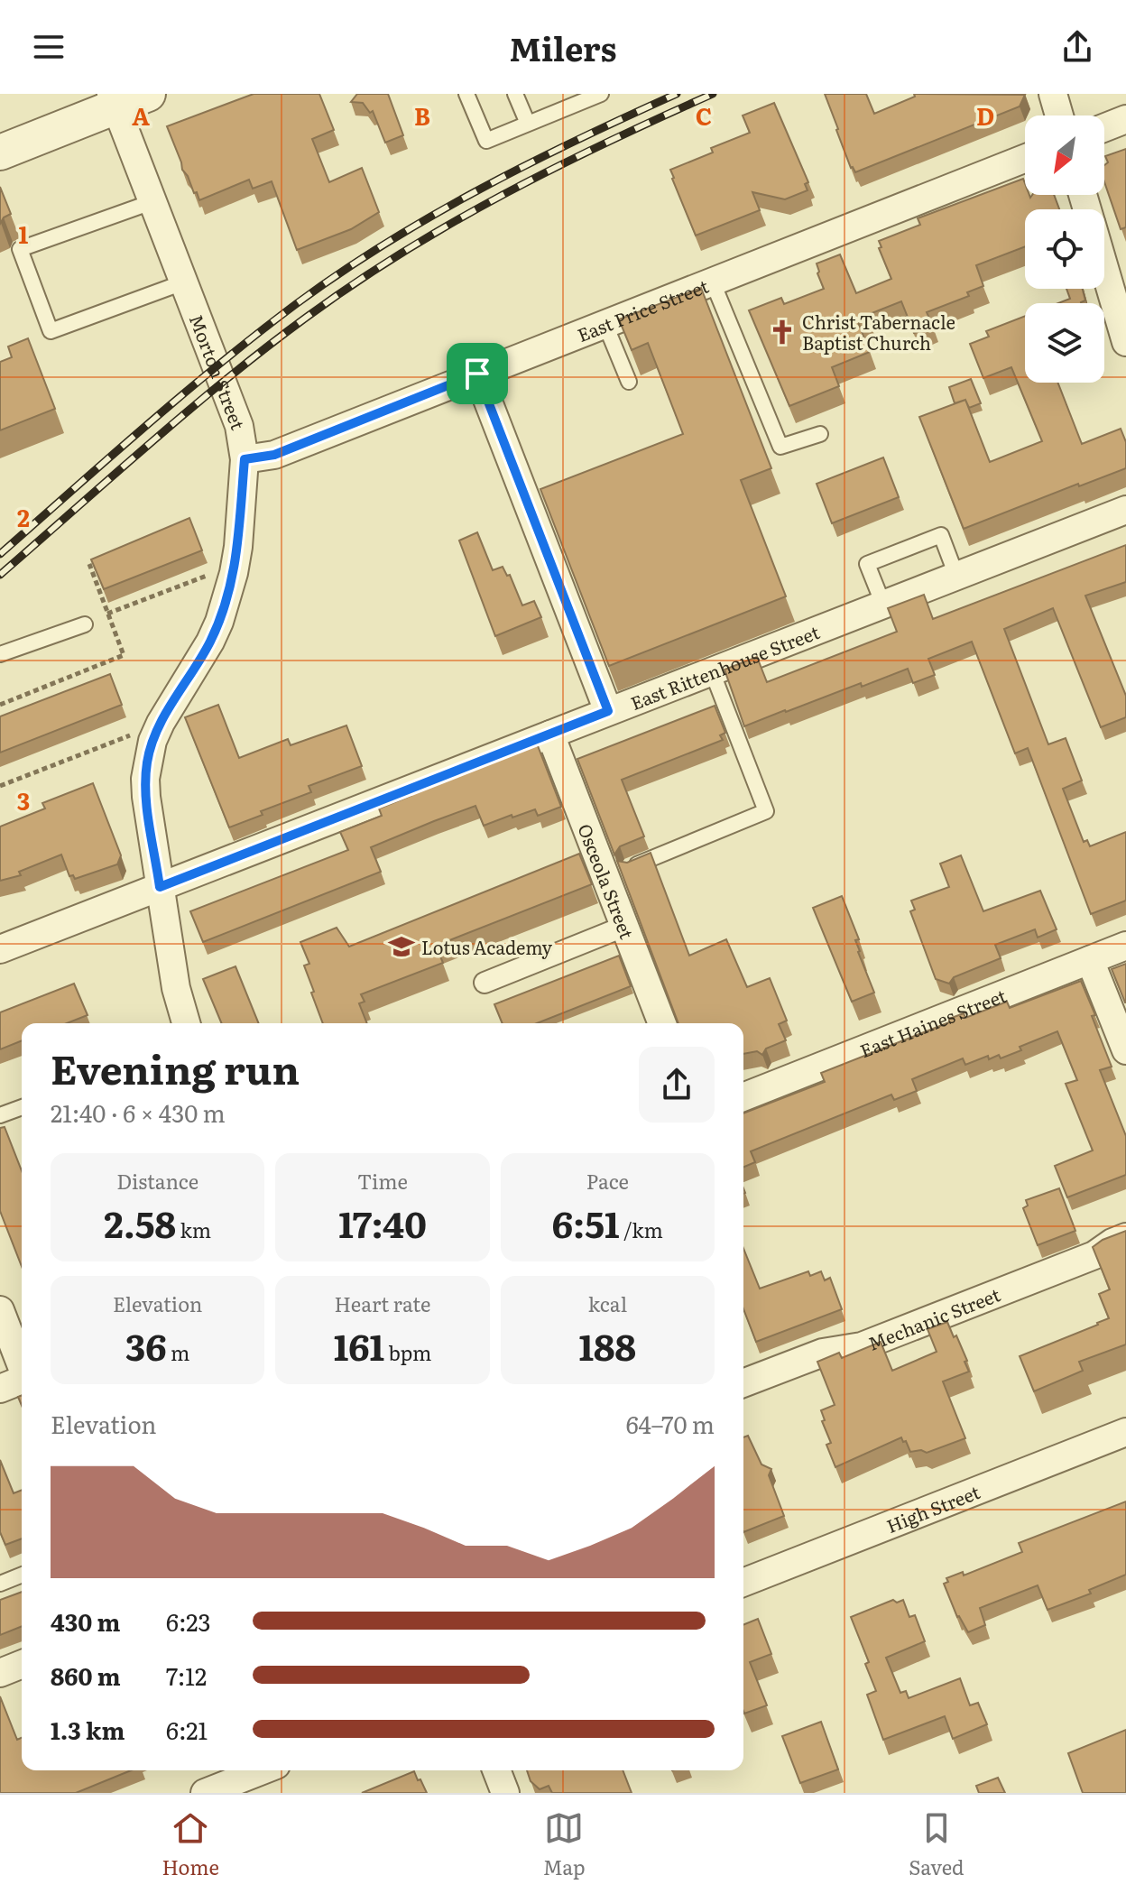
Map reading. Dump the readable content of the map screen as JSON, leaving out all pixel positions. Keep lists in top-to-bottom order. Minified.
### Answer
{"streets":{"street":["East Price Street","Morton Street","East Rittenhouse Street","Osceola Street","East Haines Street","Mechanic Street","High Street"]},"crossings":[["East Price Street","Morton Street"],["Morton Street","East Rittenhouse Street"],["East Rittenhouse Street","Osceola Street"]],"places":{"church":["Christ Tabernacle Baptist Church"],"school or university":["Lotus Academy"]},"north":"bottom left","page":{"header":"Milers","heading":["Evening run","21:40 · 6 × 430 m"],"stats":[["Distance","2.58 km"],["Time","17:40"],["Pace","6:51 /km"],["Elevation","36 m"],["Heart rate","161 bpm"],["kcal","188"]],"chart":["Elevation","64–70 m"],"list":[{"name":"430 m","note":"6:23"},{"name":"860 m","note":"7:12"},{"name":"1.3 km","note":"6:21"}],"tabs":["Home","Map","Saved"]},"grid":{"columns":["A","B","C","D"],"rows":["1","2","3"]}}
